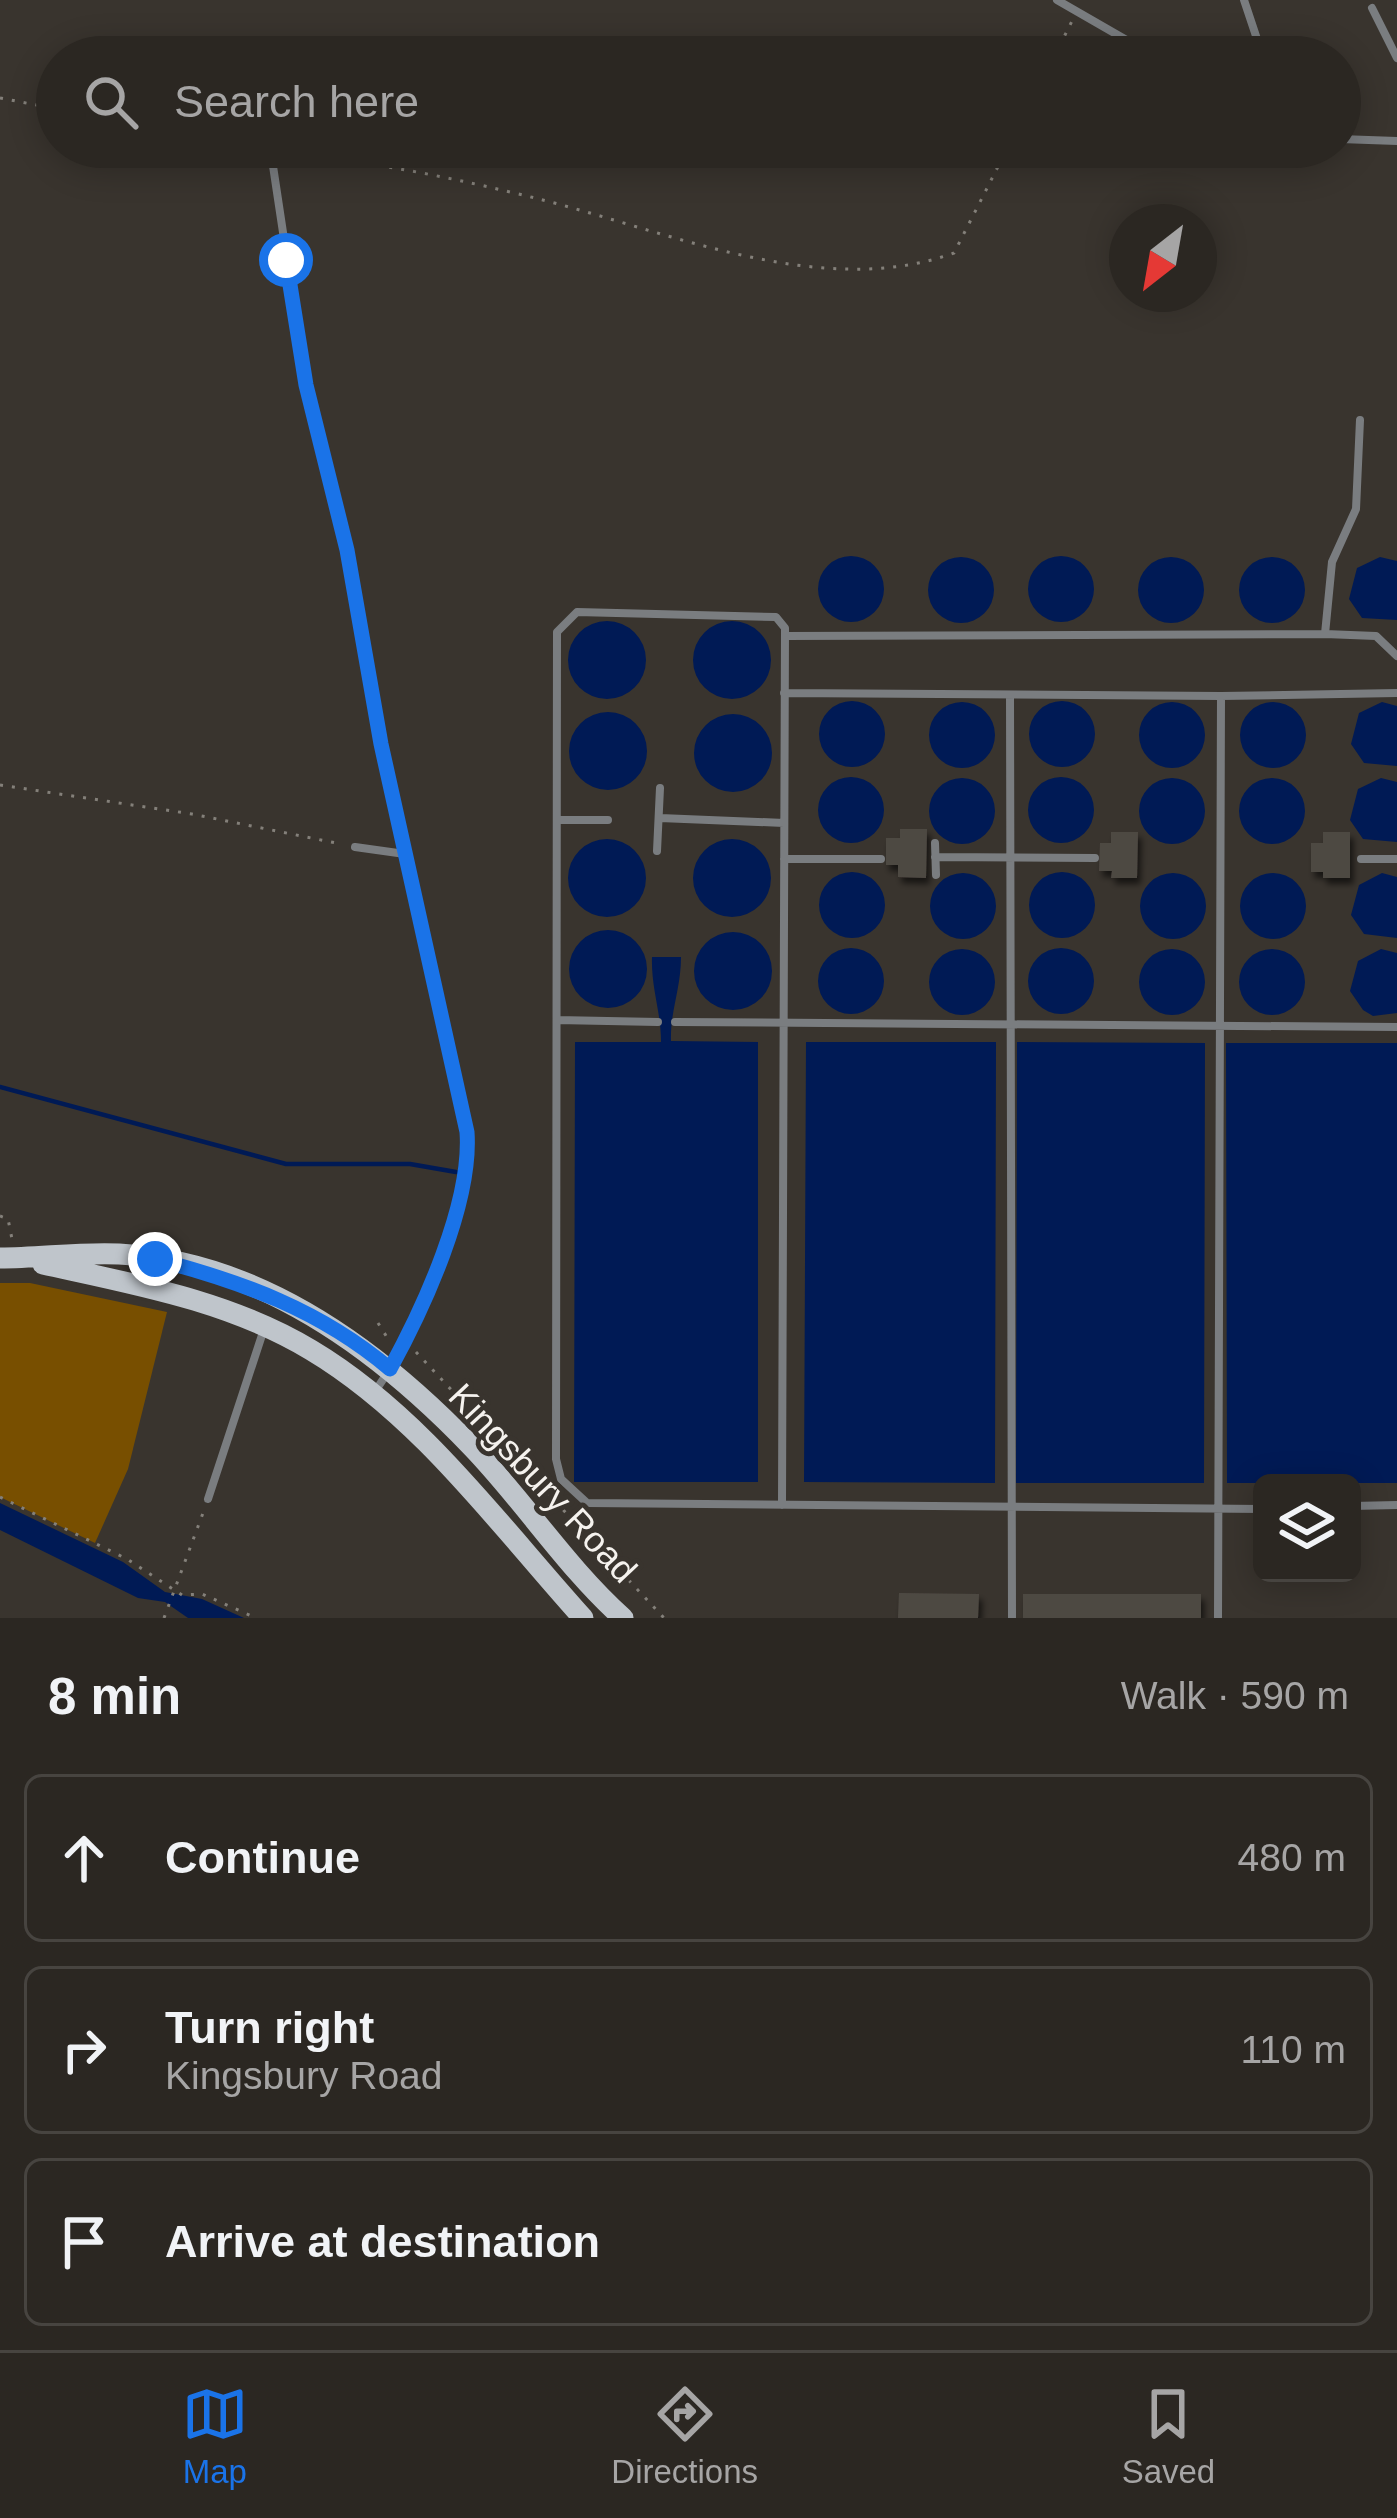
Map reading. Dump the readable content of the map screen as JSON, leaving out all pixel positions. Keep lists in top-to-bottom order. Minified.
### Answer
{"streets":{"main road":["Kingsbury Road"]},"north":"bottom left","page":{"search":"Search here","heading":["8 min","Walk · 590 m"],"list":[["Continue","480 m"],["Turn right","Kingsbury Road","110 m"],"Arrive at destination"],"nav":["Map","Directions","Saved"]}}
